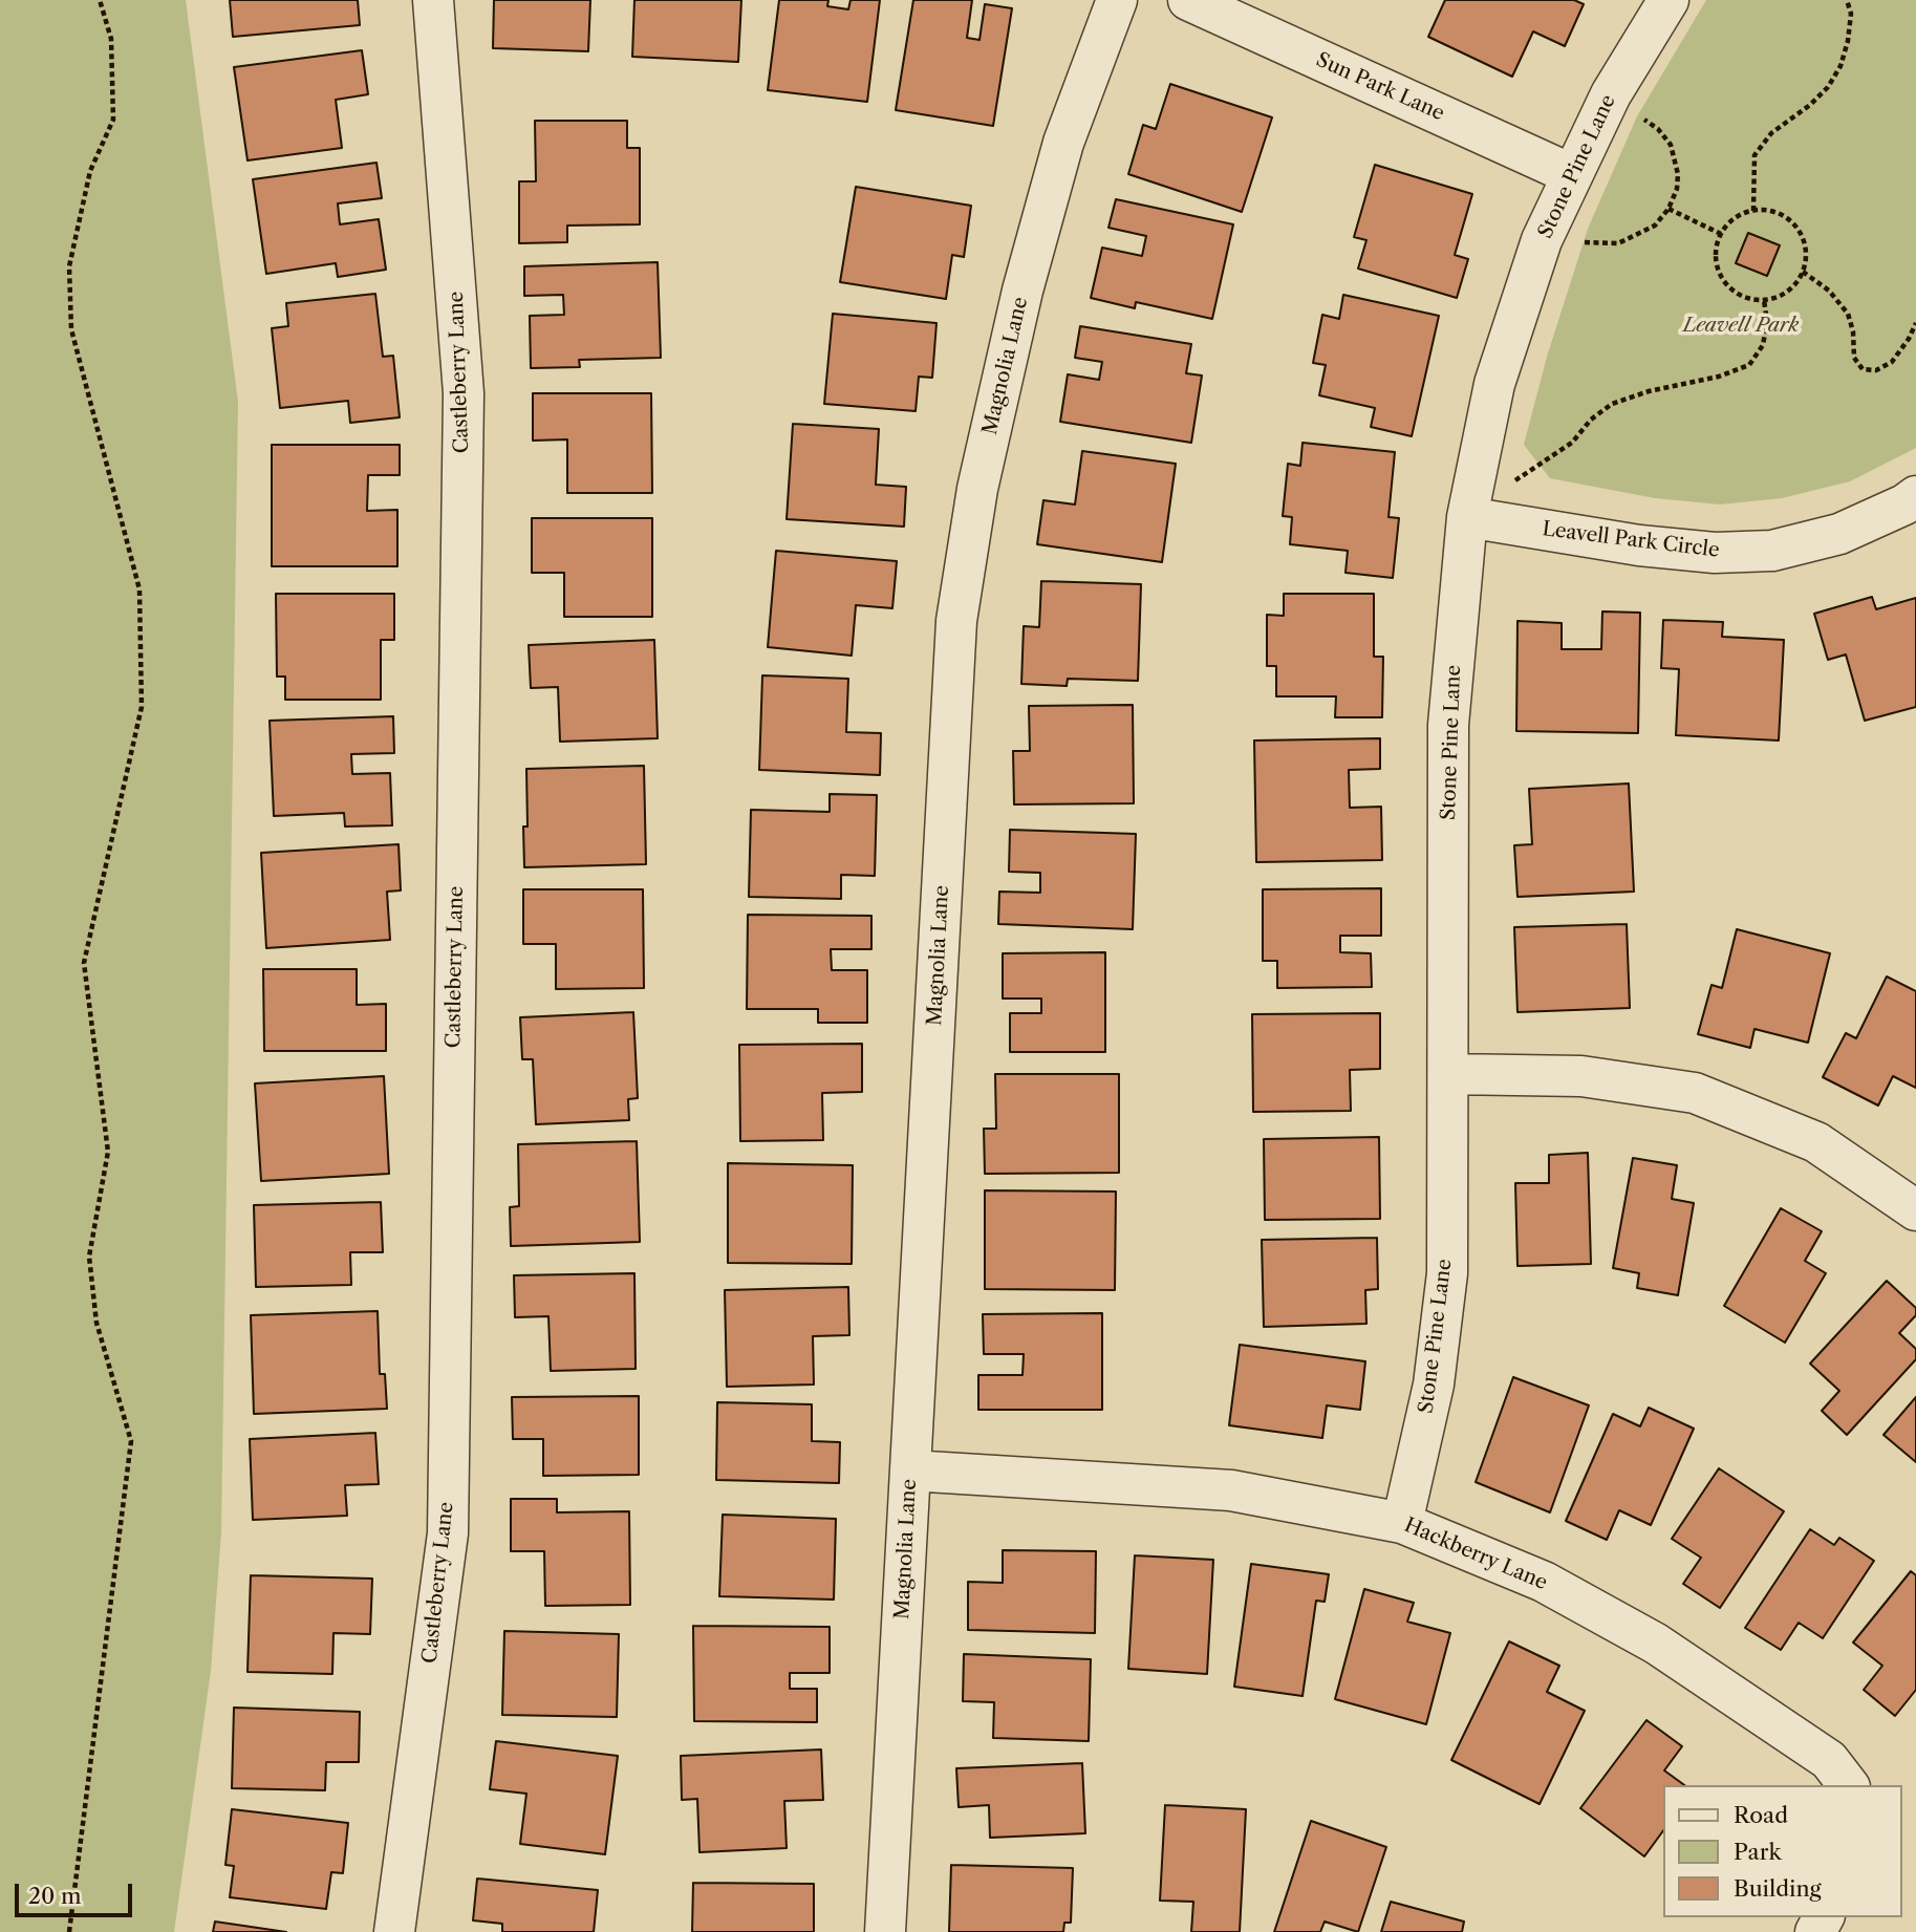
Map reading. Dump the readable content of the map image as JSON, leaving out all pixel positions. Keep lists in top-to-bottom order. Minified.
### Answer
{"streets":{"street":["Sun Park Lane","Stone Pine Lane","Magnolia Lane","Castleberry Lane","Leavell Park Circle","Hackberry Lane"]},"crossings":[["Sun Park Lane","Stone Pine Lane"],["Stone Pine Lane","Leavell Park Circle"],["Stone Pine Lane","Hackberry Lane"],["Magnolia Lane","Hackberry Lane"]],"parks":["Leavell Park"],"legend":["Road","Park","Building"],"scale_bar":"20 m"}
